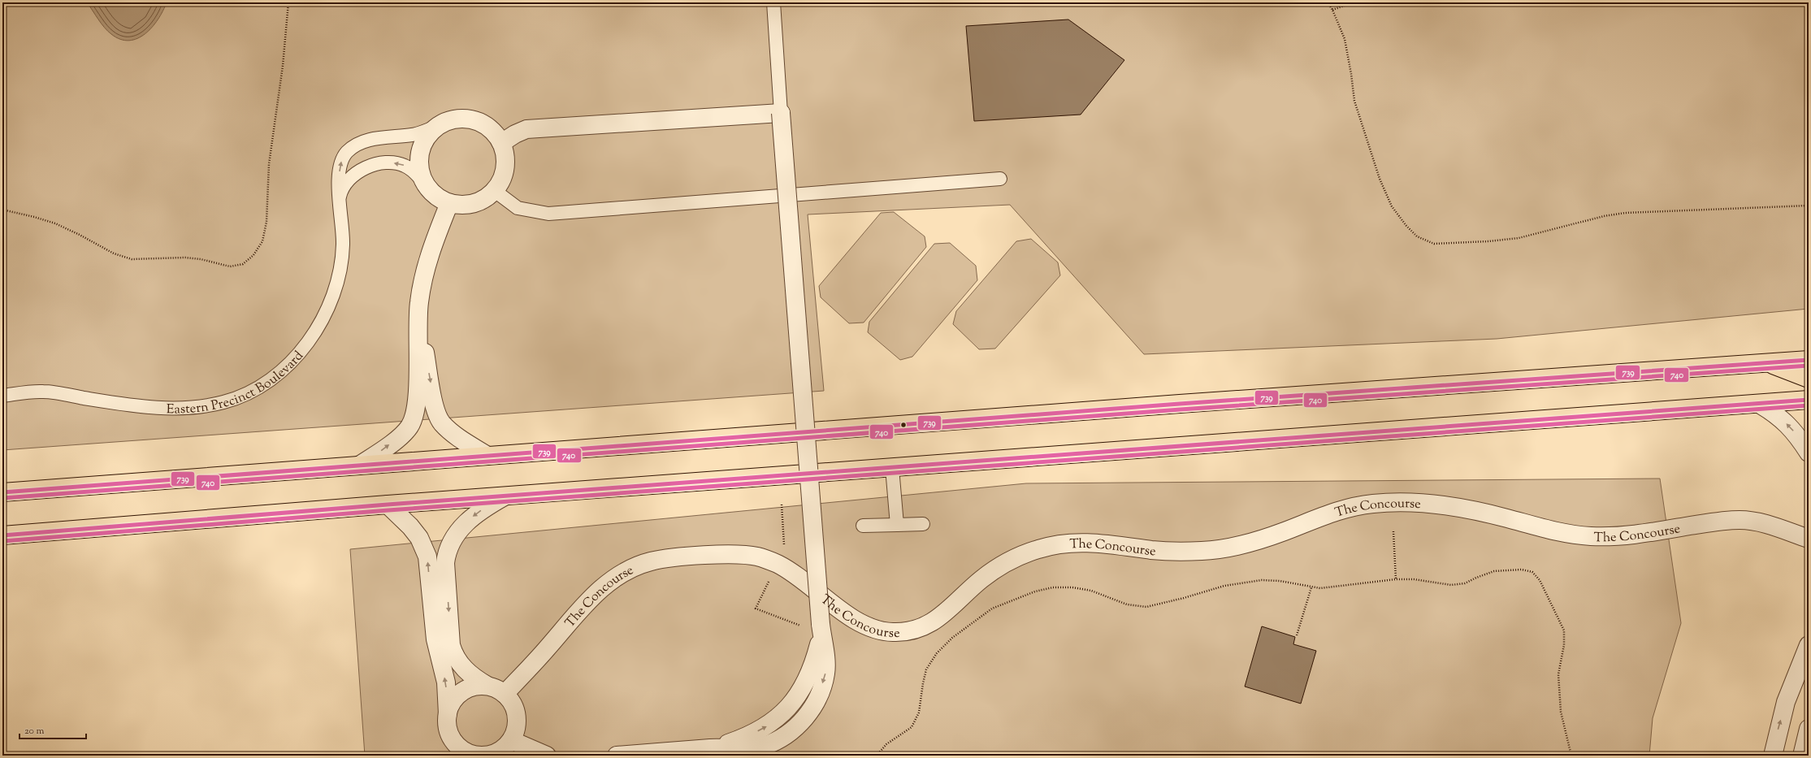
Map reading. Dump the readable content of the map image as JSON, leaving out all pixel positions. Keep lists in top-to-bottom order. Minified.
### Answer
{"streets":{"street":["The Concourse"],"lane":["Eastern Precinct Boulevard"]},"lines":["transit line 739","transit line 740"],"scale_bar":"20 m"}
